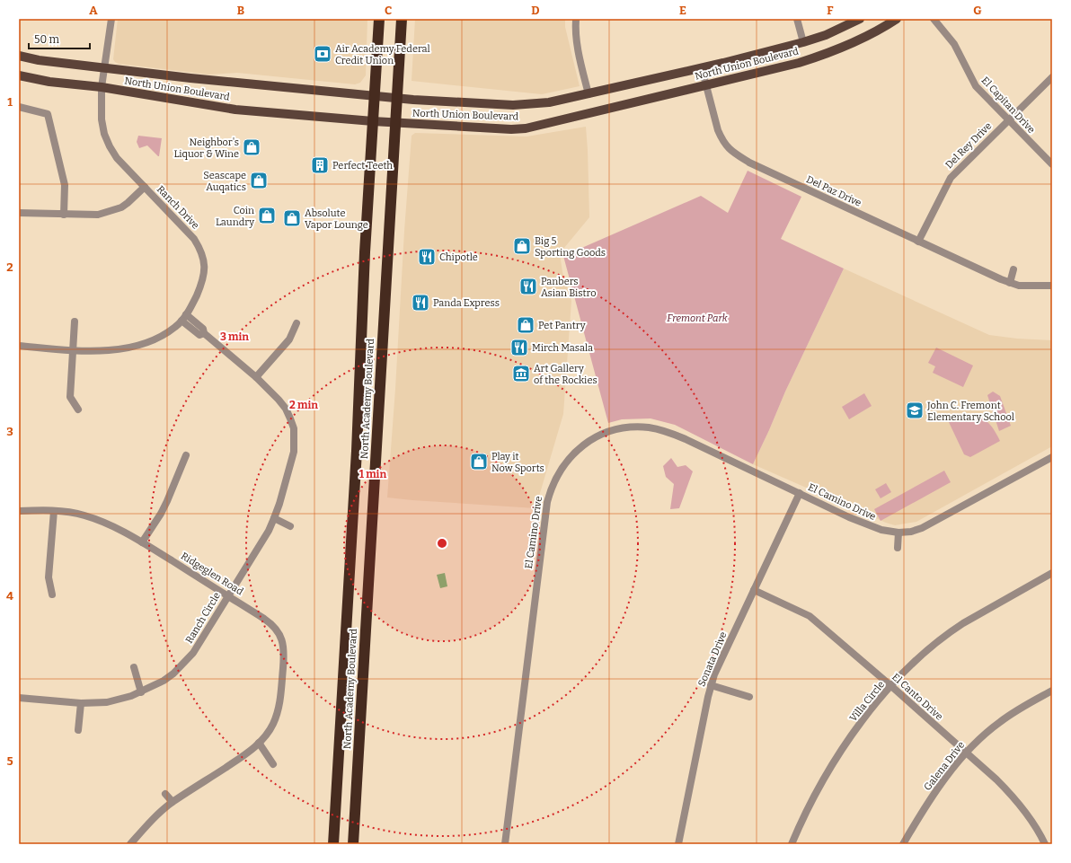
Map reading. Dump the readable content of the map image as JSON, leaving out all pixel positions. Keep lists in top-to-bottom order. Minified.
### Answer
{"streets":{"highway":["North Academy Boulevard"],"main road":["North Union Boulevard"],"street":["El Capitan Drive","Del Rey Drive","Del Paz Drive","Ranch Drive","El Camino Drive","Ridgeglen Road","Ranch Circle","Sonata Drive","El Canto Drive","Villa Circle","Galena Drive"]},"crossings":[["North Union Boulevard","Del Paz Drive"],["North Union Boulevard","Ranch Drive"],["North Union Boulevard","North Academy Boulevard"],["El Capitan Drive","Del Rey Drive"],["Del Rey Drive","Del Paz Drive"],["Ranch Drive","Ranch Circle"],["El Camino Drive","Sonata Drive"],["Ridgeglen Road","Ranch Circle"],["Sonata Drive","El Canto Drive"],["El Canto Drive","Villa Circle"],["El Canto Drive","Galena Drive"]],"parks":["Fremont Park"],"places":{"bank":["Air Academy Federal Credit Union"],"shop":["Neighbor's Liquor & Wine","Seascape Auqatics","Coin Laundry","Absolute Vapor Lounge","Big 5 Sporting Goods","Pet Pantry","Play it Now Sports"],"building":["Perfect Teeth"],"restaurant":["Chipotle","Panbers Asian Bistro","Panda Express","Mirch Masala"],"museum":["Art Gallery of the Rockies"],"school or university":["John C. Fremont Elementary School"]},"scale_bar":"50 m","grid":{"columns":["A","B","C","D","E","F","G"],"rows":["1","2","3","4","5"]},"rings":["3 min","2 min","1 min"]}
